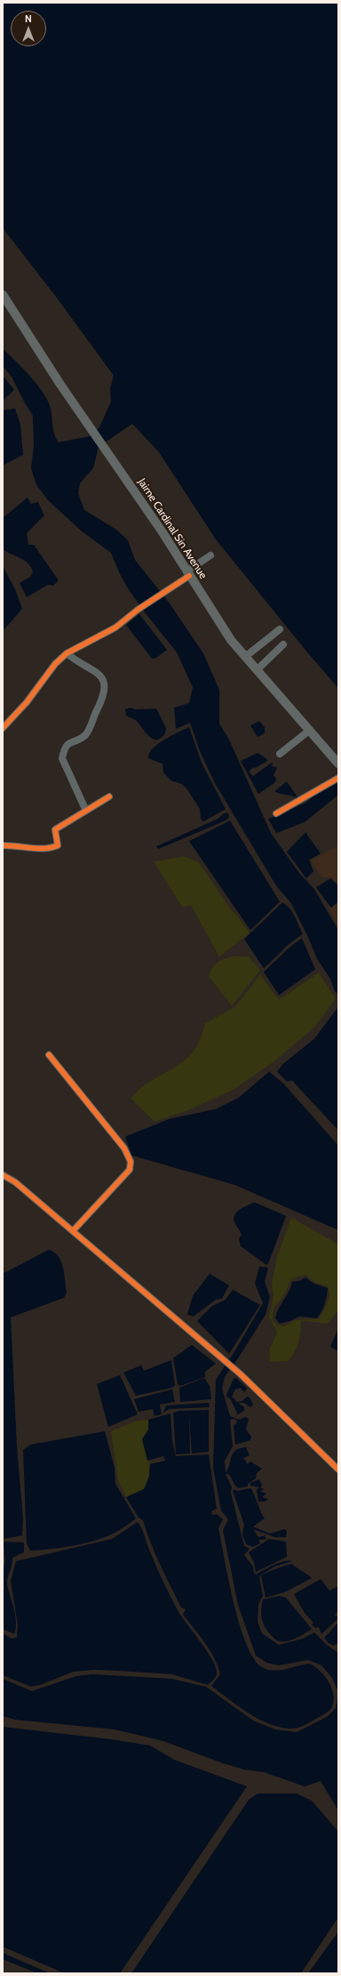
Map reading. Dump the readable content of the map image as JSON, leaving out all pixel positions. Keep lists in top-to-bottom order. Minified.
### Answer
{"streets":{"main road":["Jaime Cardinal Sin Avenue"]},"north":"top"}
